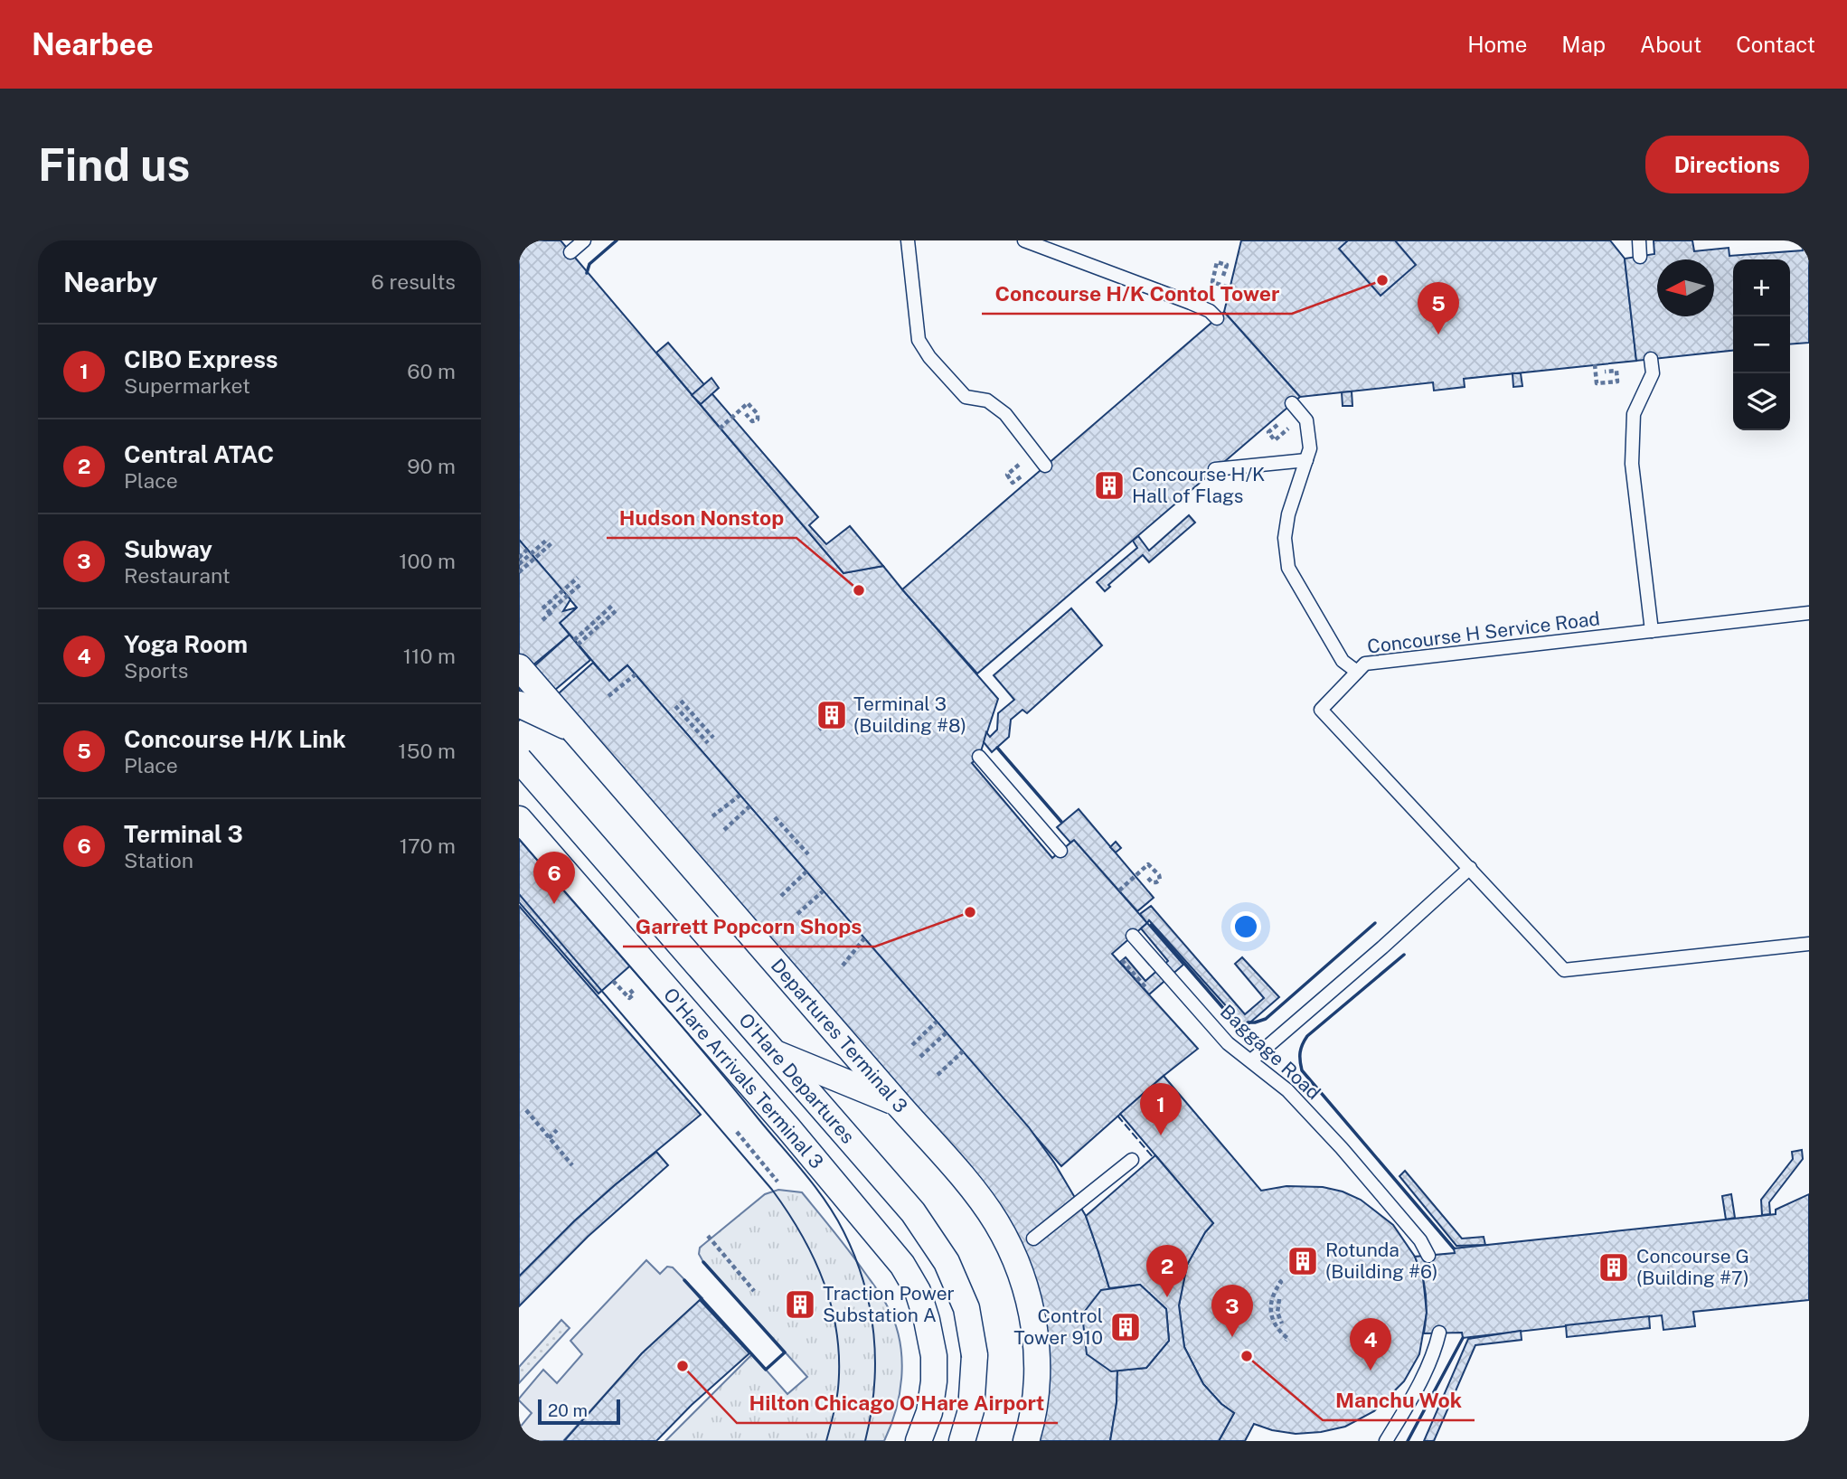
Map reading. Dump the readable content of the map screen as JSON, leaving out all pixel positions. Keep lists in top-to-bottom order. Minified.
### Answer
{"streets":{"street":["Departures Terminal 3","O'Hare Arrivals Terminal 3","O'Hare Departures"],"lane":["Concourse H Service Road","Baggage Road"]},"places":{"other":["Concourse H/K Contol Tower","Hudson Nonstop","Garrett Popcorn Shops","Manchu Wok","Hilton Chicago O'Hare Airport"],"building":["Concourse H/K Hall of Flags","Terminal 3 (Building #8)","Rotunda (Building #6)","Concourse G (Building #7)","Traction Power Substation A","Control Tower 910"]},"scale_bar":"20 m","north":"left","page":{"header":"Nearbee","nav":["Home","Map","About","Contact"],"buttons":"Directions","title":"Find us","heading":["Nearby","6 results"],"map_buttons":["+","−"],"pins":["5","6","1","2","3","4"],"list":[{"mark":"1","name":"CIBO Express","note":"Supermarket","value":"60 m"},{"mark":"2","name":"Central ATAC","note":"Place","value":"90 m"},{"mark":"3","name":"Subway","note":"Restaurant","value":"100 m"},{"mark":"4","name":"Yoga Room","note":"Sports","value":"110 m"},{"mark":"5","name":"Concourse H/K Link","note":"Place","value":"150 m"},{"mark":"6","name":"Terminal 3","note":"Station","value":"170 m"}],"scale":"20 m"}}
